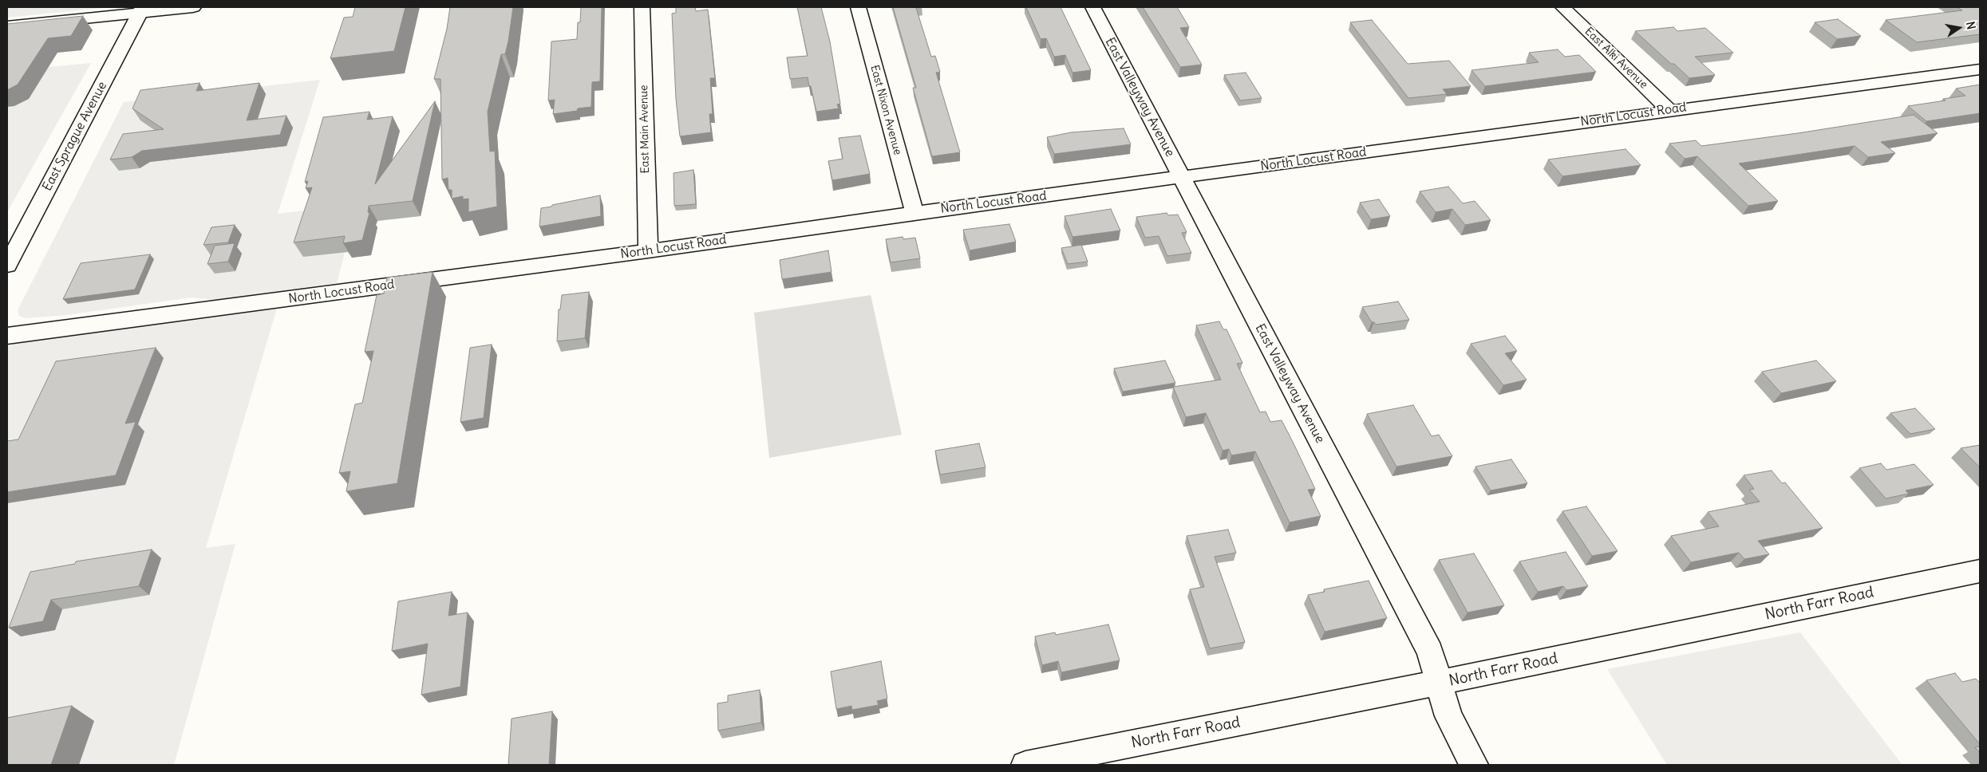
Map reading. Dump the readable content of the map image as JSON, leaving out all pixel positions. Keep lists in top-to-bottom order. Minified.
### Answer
{"streets":{"street":["East Alki Avenue","East Valleyway Avenue","East Nixon Avenue","North Locust Road","East Main Avenue","East Sprague Avenue","North Farr Road"]},"crossings":[["East Alki Avenue","North Locust Road"],["East Valleyway Avenue","North Locust Road"],["East Valleyway Avenue","North Farr Road"],["East Nixon Avenue","North Locust Road"],["North Locust Road","East Main Avenue"]],"north":"right"}
